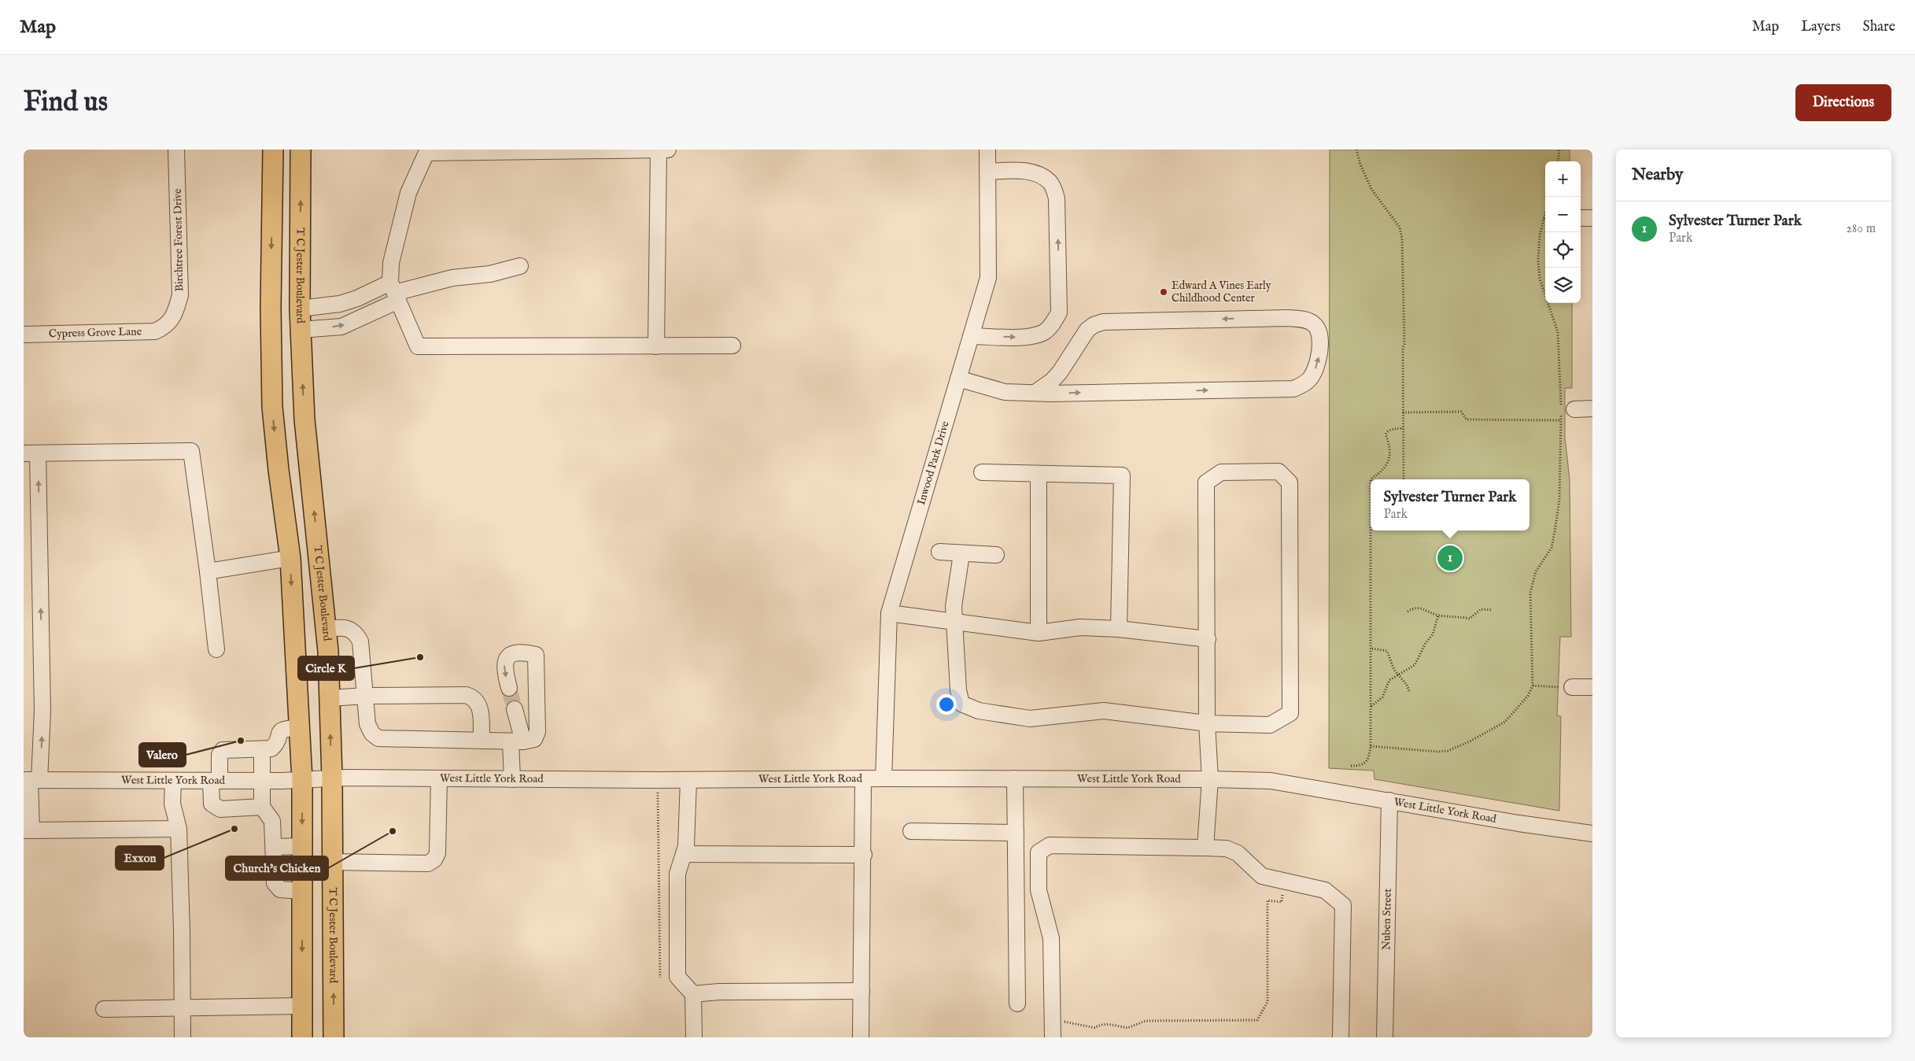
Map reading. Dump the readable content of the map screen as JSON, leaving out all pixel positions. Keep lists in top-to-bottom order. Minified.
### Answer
{"streets":{"main road":["T C Jester Boulevard"],"street":["Birchtree Forest Drive","Cypress Grove Lane","Inwood Park Drive","West Little York Road","Nuben Street"]},"crossings":[["Birchtree Forest Drive","Cypress Grove Lane"],["T C Jester Boulevard","West Little York Road"],["Inwood Park Drive","West Little York Road"],["West Little York Road","Nuben Street"]],"places":["Edward A Vines Early Childhood Center","Circle K","Valero","Exxon","Church's Chicken"],"page":{"header":"Map","nav":["Map","Layers","Share"],"buttons":"Directions","title":"Find us","heading":"Nearby","map_buttons":["+","−"],"list":[{"mark":"1","name":"Sylvester Turner Park","note":"Park","value":"280 m"}],"popup":["Sylvester Turner Park","Park"],"pins":"1"}}
